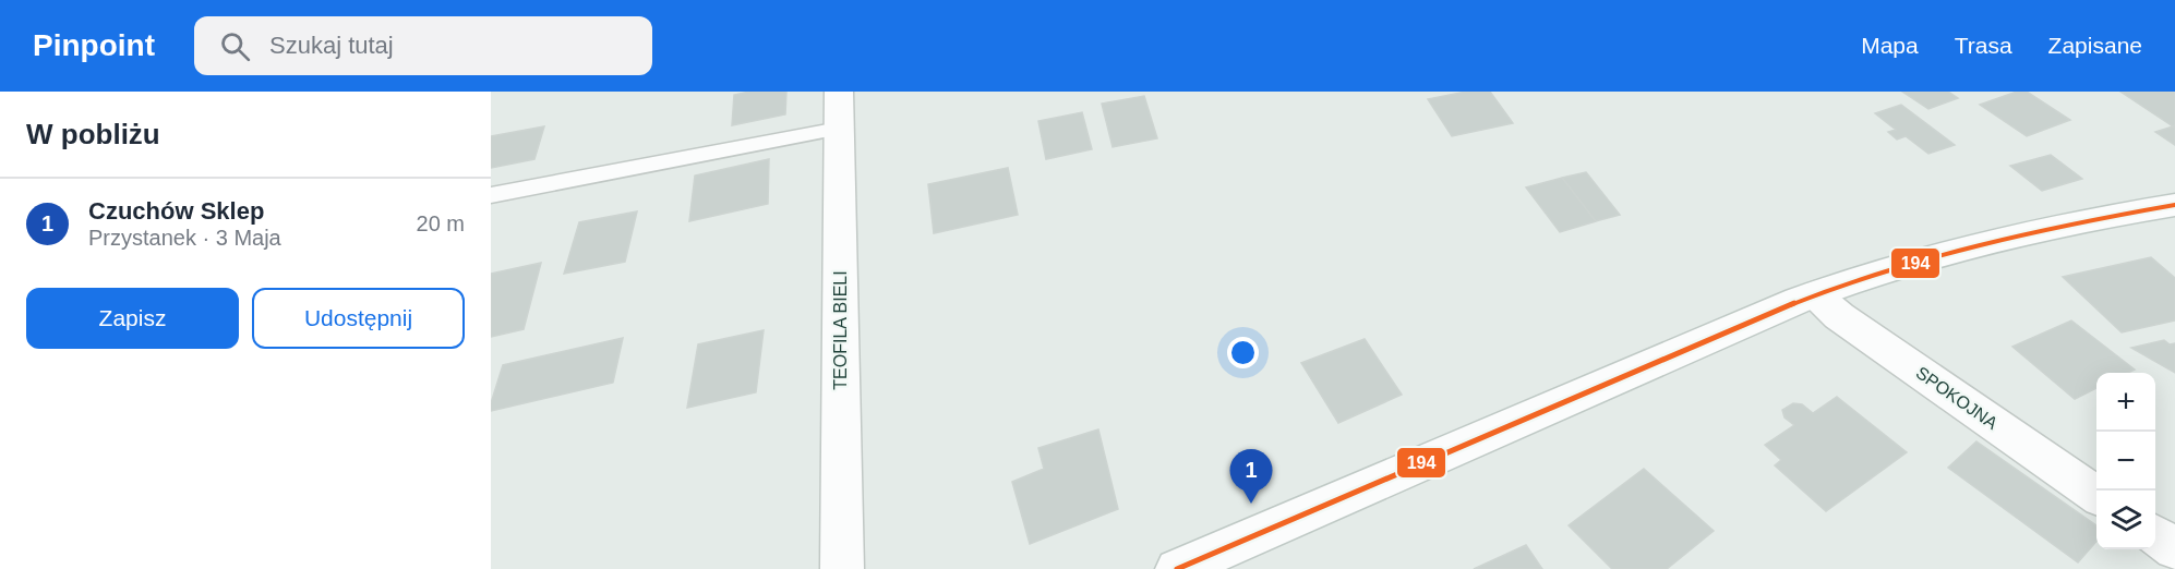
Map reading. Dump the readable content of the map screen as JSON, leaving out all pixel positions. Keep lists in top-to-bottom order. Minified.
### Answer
{"streets":{"main road":["TEOFILA BIELI","SPOKOJNA"]},"lines":["transit line 194"],"page":{"header":"Pinpoint","search":"Szukaj tutaj","nav":["Mapa","Trasa","Zapisane"],"heading":"W pobliżu","list":[{"mark":"1","name":"Czuchów Sklep","note":"Przystanek · 3 Maja","value":"20 m"}],"buttons":["Zapisz","Udostępnij"],"map_buttons":["+","−"],"pins":"1"}}
